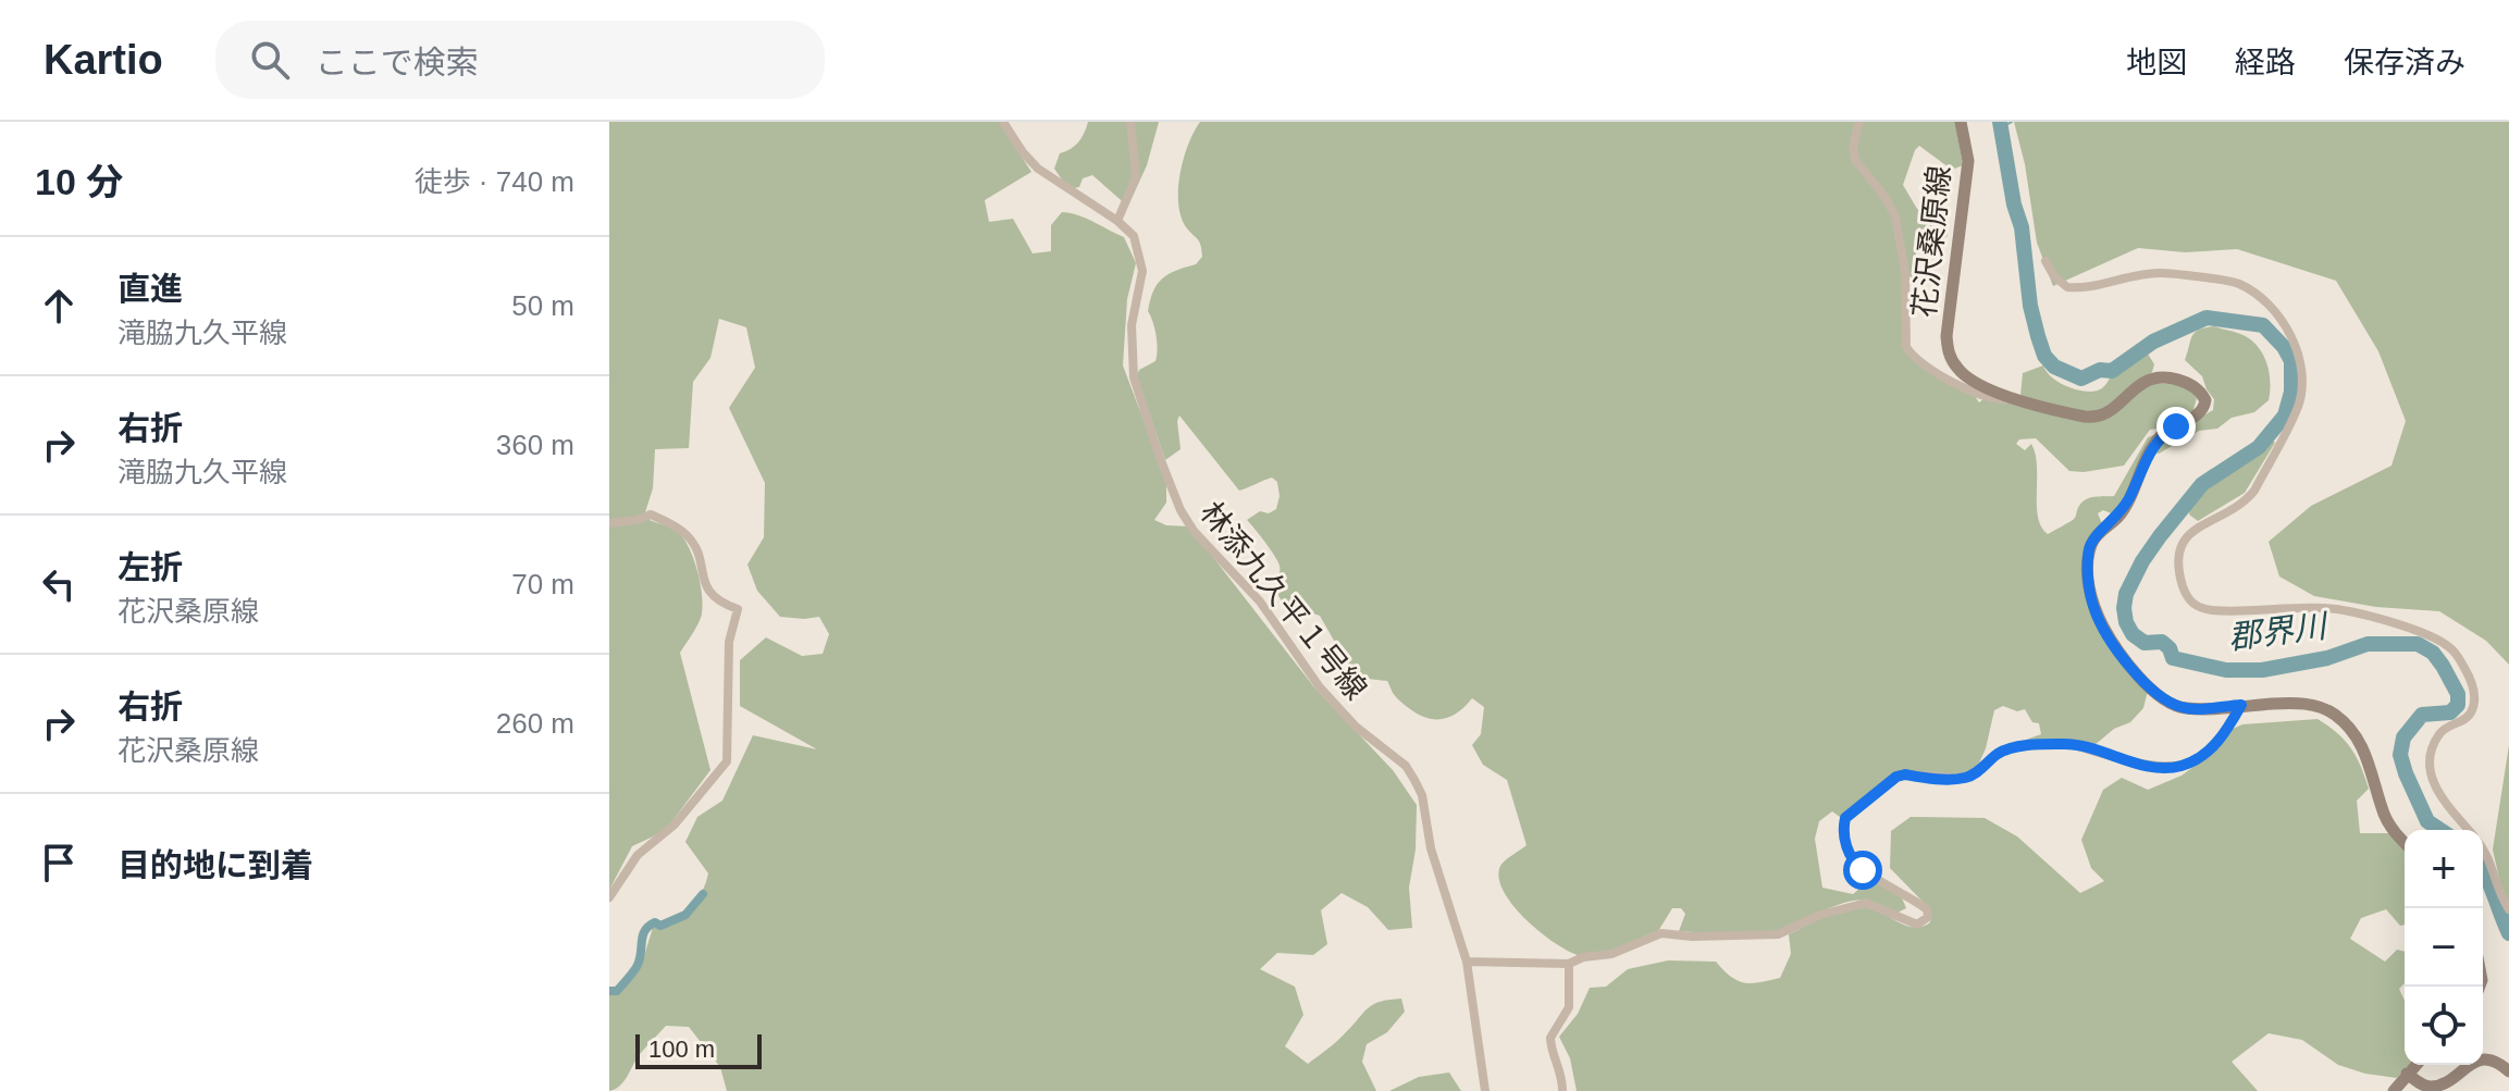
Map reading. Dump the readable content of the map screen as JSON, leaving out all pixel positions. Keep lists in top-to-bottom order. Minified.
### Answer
{"streets":{"main road":["花沢桑原線"],"street":["林添九久平１号線"]},"water":["郡界川"],"scale_bar":"100 m","page":{"header":"Kartio","search":"ここで検索","nav":["地図","経路","保存済み"],"heading":["10 分","徒歩 · 740 m"],"list":[["直進","滝脇九久平線","50 m"],["右折","滝脇九久平線","360 m"],["左折","花沢桑原線","70 m"],["右折","花沢桑原線","260 m"],"目的地に到着"],"map_buttons":["+","−"],"scale":"100 m"}}
